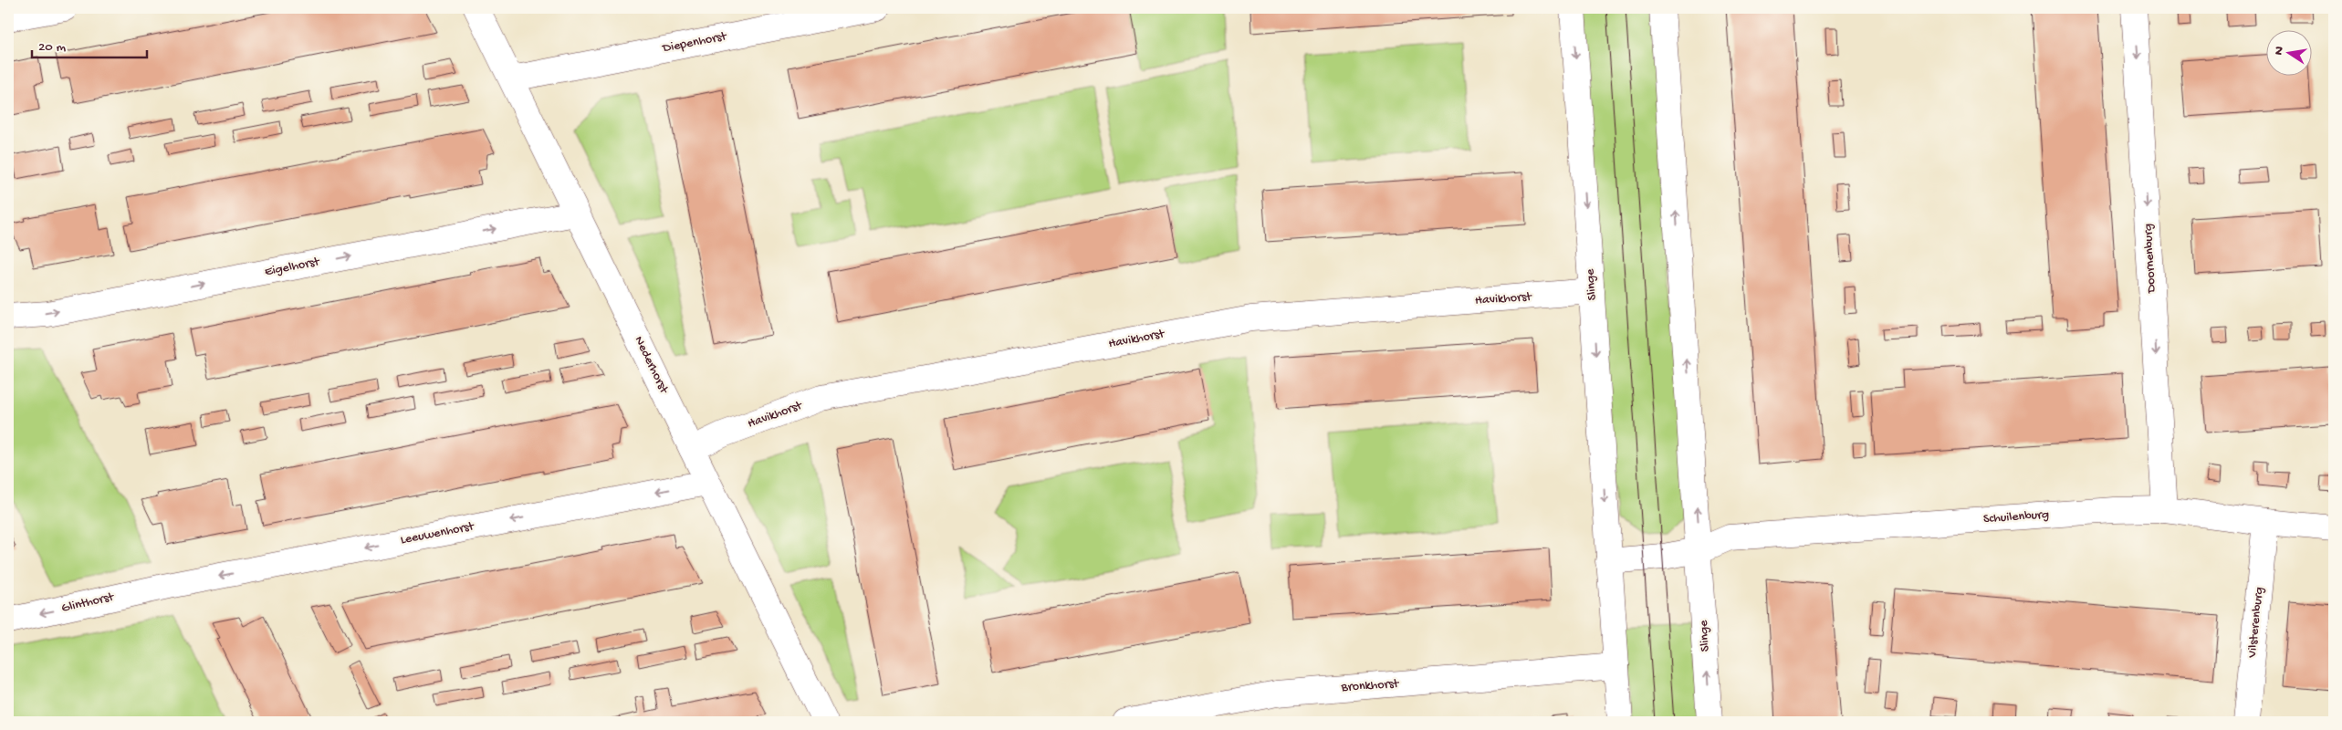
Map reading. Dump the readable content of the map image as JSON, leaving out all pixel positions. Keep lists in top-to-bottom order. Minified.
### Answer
{"streets":{"street":["Diepenhorst","Doornenburg","Eigelhorst","Slinge","Havikhorst","Nederhorst","Schuilenburg","Leeuwenhorst","Glinthorst","Vilsterenburg","Bronkhorst"]},"crossings":[["Diepenhorst","Nederhorst"],["Doornenburg","Schuilenburg"],["Eigelhorst","Nederhorst"],["Slinge","Havikhorst"],["Slinge","Schuilenburg"],["Slinge","Bronkhorst"],["Havikhorst","Nederhorst"],["Nederhorst","Leeuwenhorst"],["Schuilenburg","Vilsterenburg"],["Leeuwenhorst","Glinthorst"]],"one_way":["Doornenburg","Eigelhorst","Leeuwenhorst","Glinthorst"],"scale_bar":"20 m","north":"left"}
